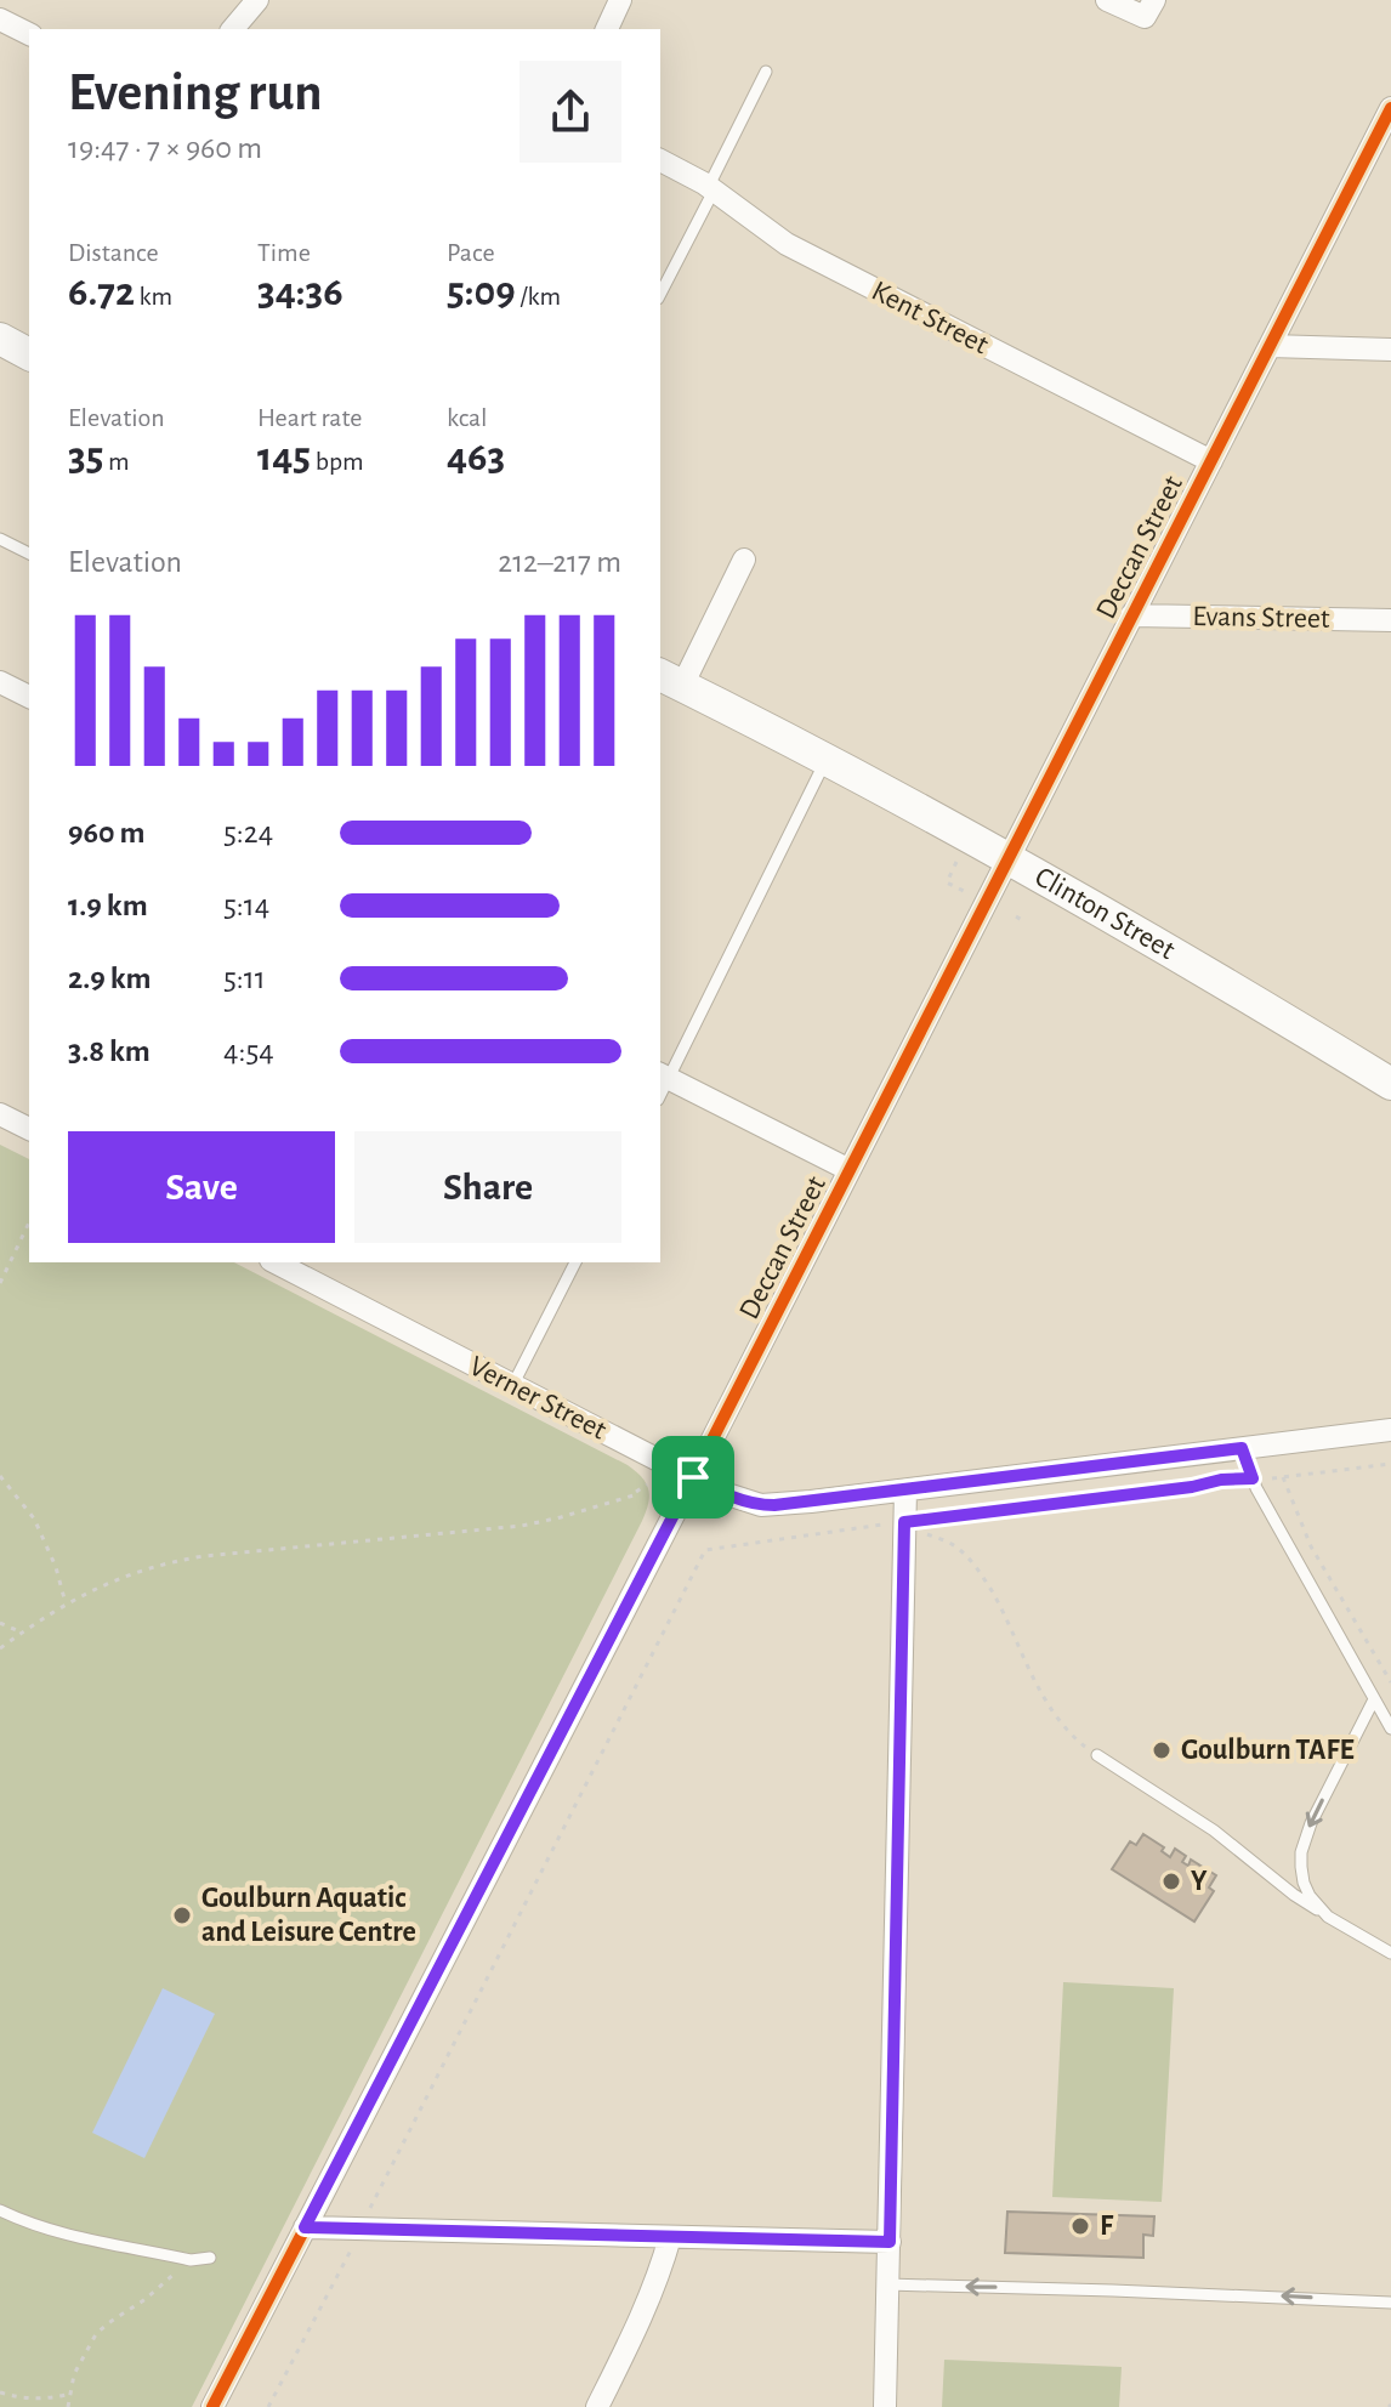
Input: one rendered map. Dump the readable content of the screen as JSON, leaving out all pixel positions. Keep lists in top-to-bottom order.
{
  "streets": {
    "street": [
      "Kent Street",
      "Deccan Street",
      "Evans Street",
      "Clinton Street",
      "Verner Street"
    ]
  },
  "crossings": [
    ["Kent Street", "Deccan Street"],
    ["Deccan Street", "Evans Street"],
    ["Deccan Street", "Clinton Street"],
    ["Deccan Street", "Verner Street"]
  ],
  "places": [
    "Goulburn TAFE",
    "Y",
    "Goulburn Aquatic and Leisure Centre",
    "F"
  ],
  "page": {
    "heading": ["Evening run", "19:47 · 7 × 960 m"],
    "stats": [
      ["Distance", "6.72 km"],
      ["Time", "34:36"],
      ["Pace", "5:09 /km"],
      ["Elevation", "35 m"],
      ["Heart rate", "145 bpm"],
      ["kcal", "463"]
    ],
    "chart": ["Elevation", "212–217 m"],
    "list": [
      {
        "name": "960 m",
        "note": "5:24"
      },
      {
        "name": "1.9 km",
        "note": "5:14"
      },
      {
        "name": "2.9 km",
        "note": "5:11"
      },
      {
        "name": "3.8 km",
        "note": "4:54"
      }
    ],
    "buttons": ["Save", "Share"]
  }
}
